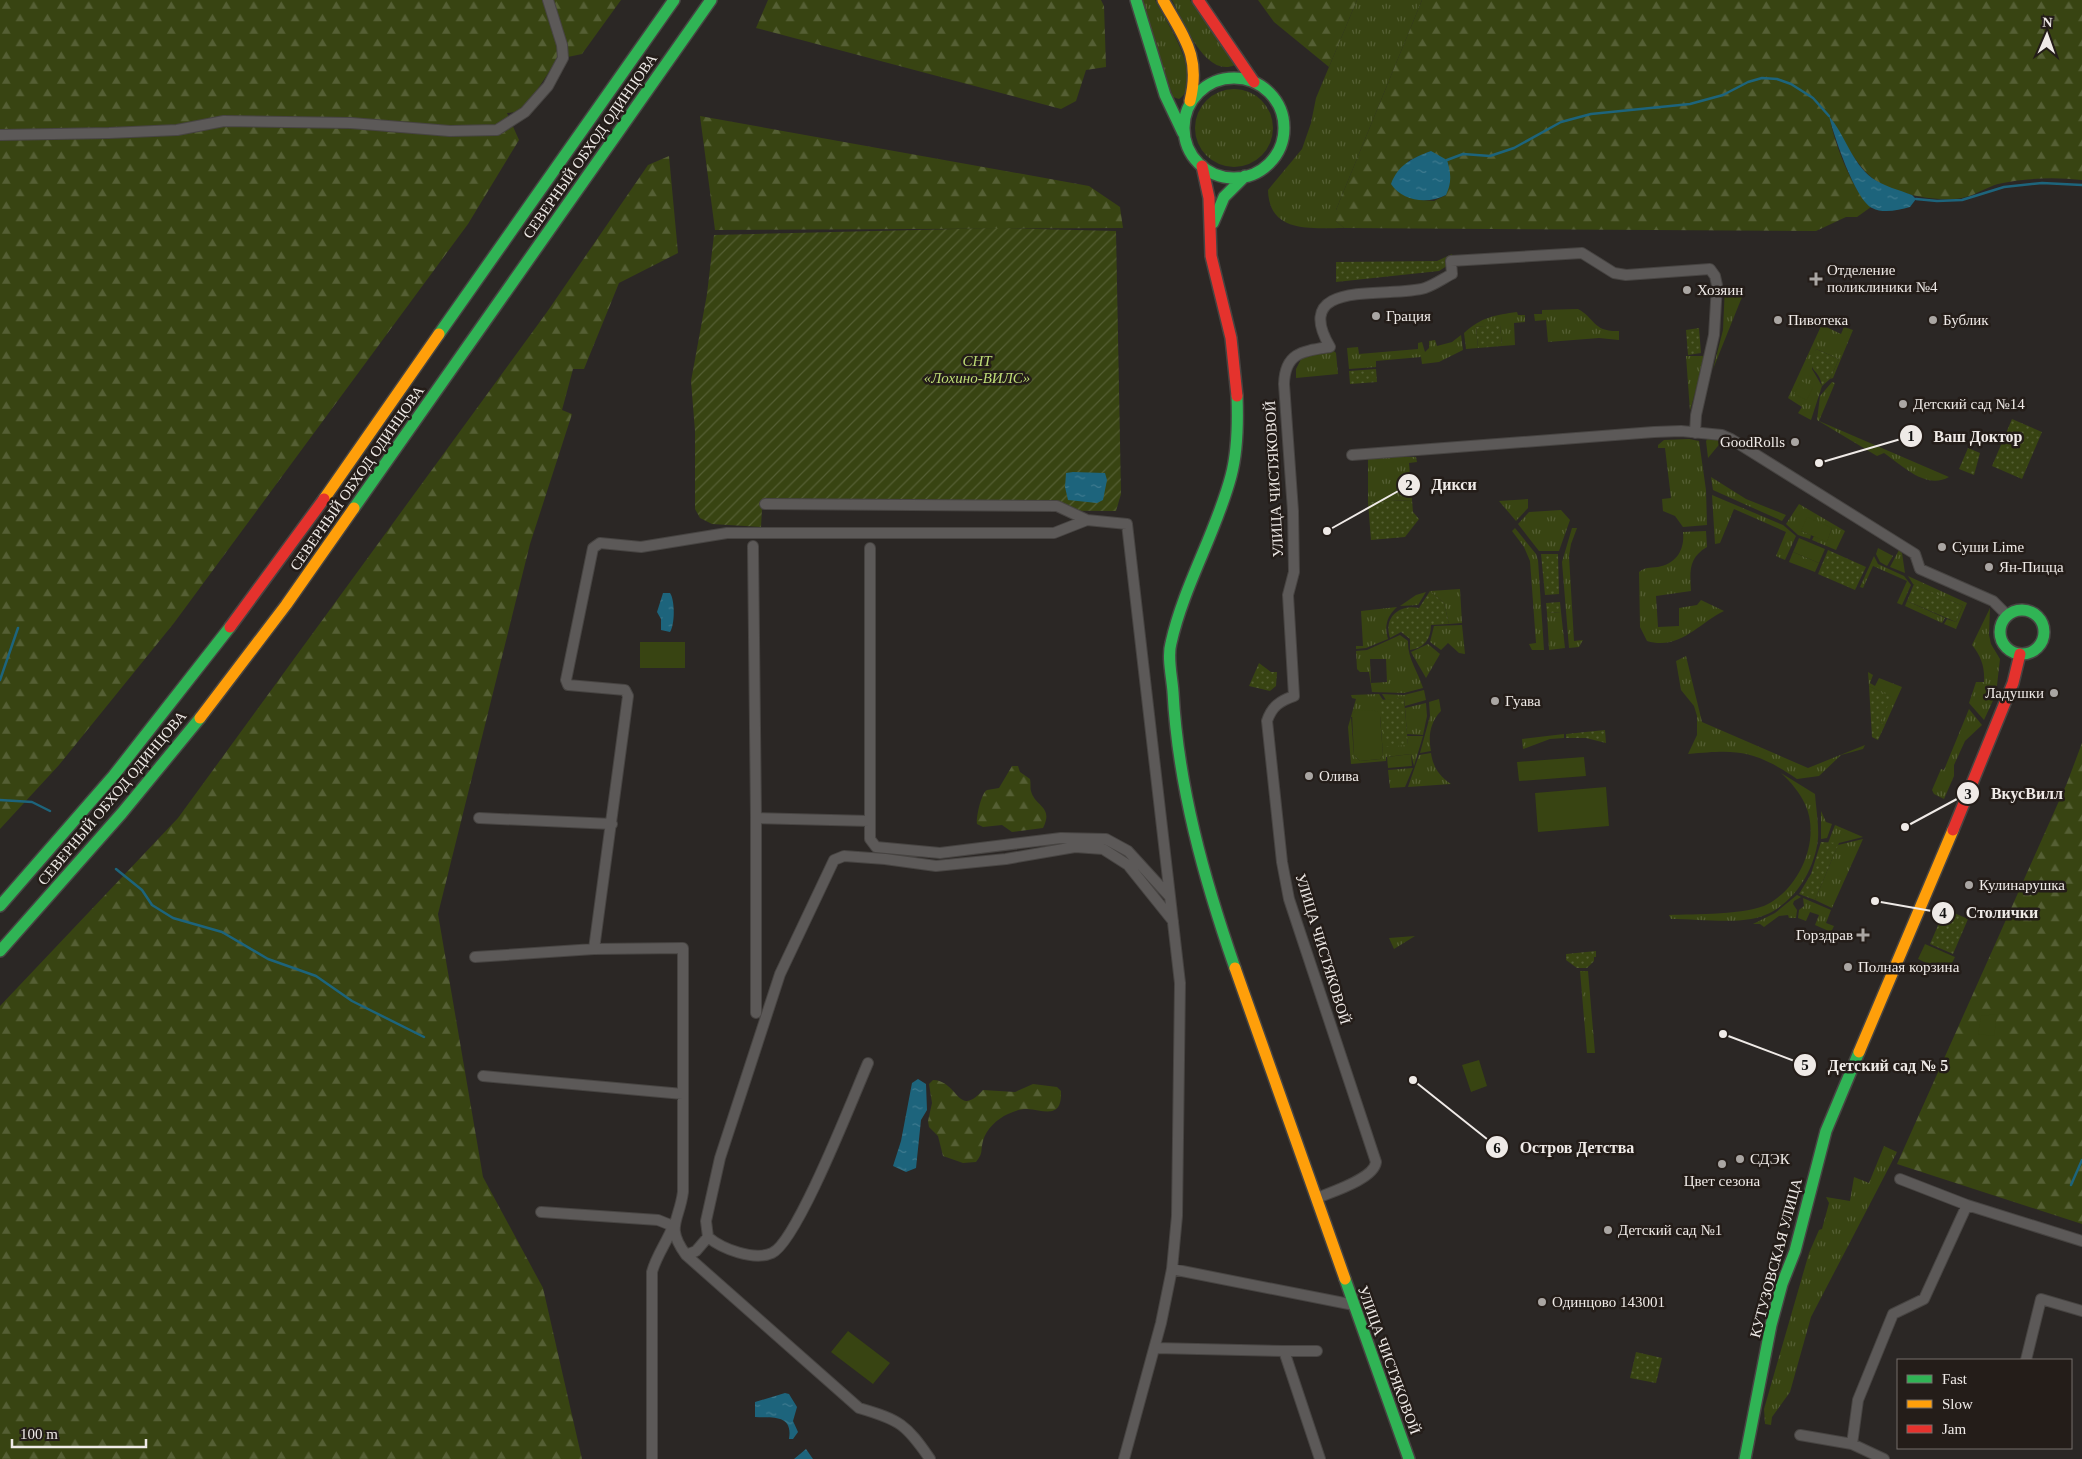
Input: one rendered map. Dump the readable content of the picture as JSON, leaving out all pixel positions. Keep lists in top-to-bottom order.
{
  "streets": {
    "main road": ["СЕВЕРНЫЙ ОБХОД ОДИНЦОВА", "УЛИЦА ЧИСТЯКОВОЙ", "КУТУЗОВСКАЯ УЛИЦА"]
  },
  "parks": ["СНТ «Лохино-ВИЛС»"],
  "places": {
    "health": ["Отделение поликлиники №4", "Горздрав"],
    "other": [
      "Хозяин",
      "Грация",
      "Пивотека",
      "Бублик",
      "Детский сад №14",
      "GoodRolls",
      "Ваш Доктор",
      "Дикси",
      "Суши Lime",
      "Ян-Пицца",
      "Ладушки",
      "Гуава",
      "Олива",
      "ВкусВилл",
      "Кулинарушка",
      "Столички",
      "Полная корзина",
      "Детский сад № 5",
      "Остров Детства",
      "СДЭК",
      "Цвет сезона",
      "Детский сад №1",
      "Одинцово 143001"
    ]
  },
  "legend": ["Fast", "Slow", "Jam"],
  "scale_bar": "100 m",
  "north": "top"
}
